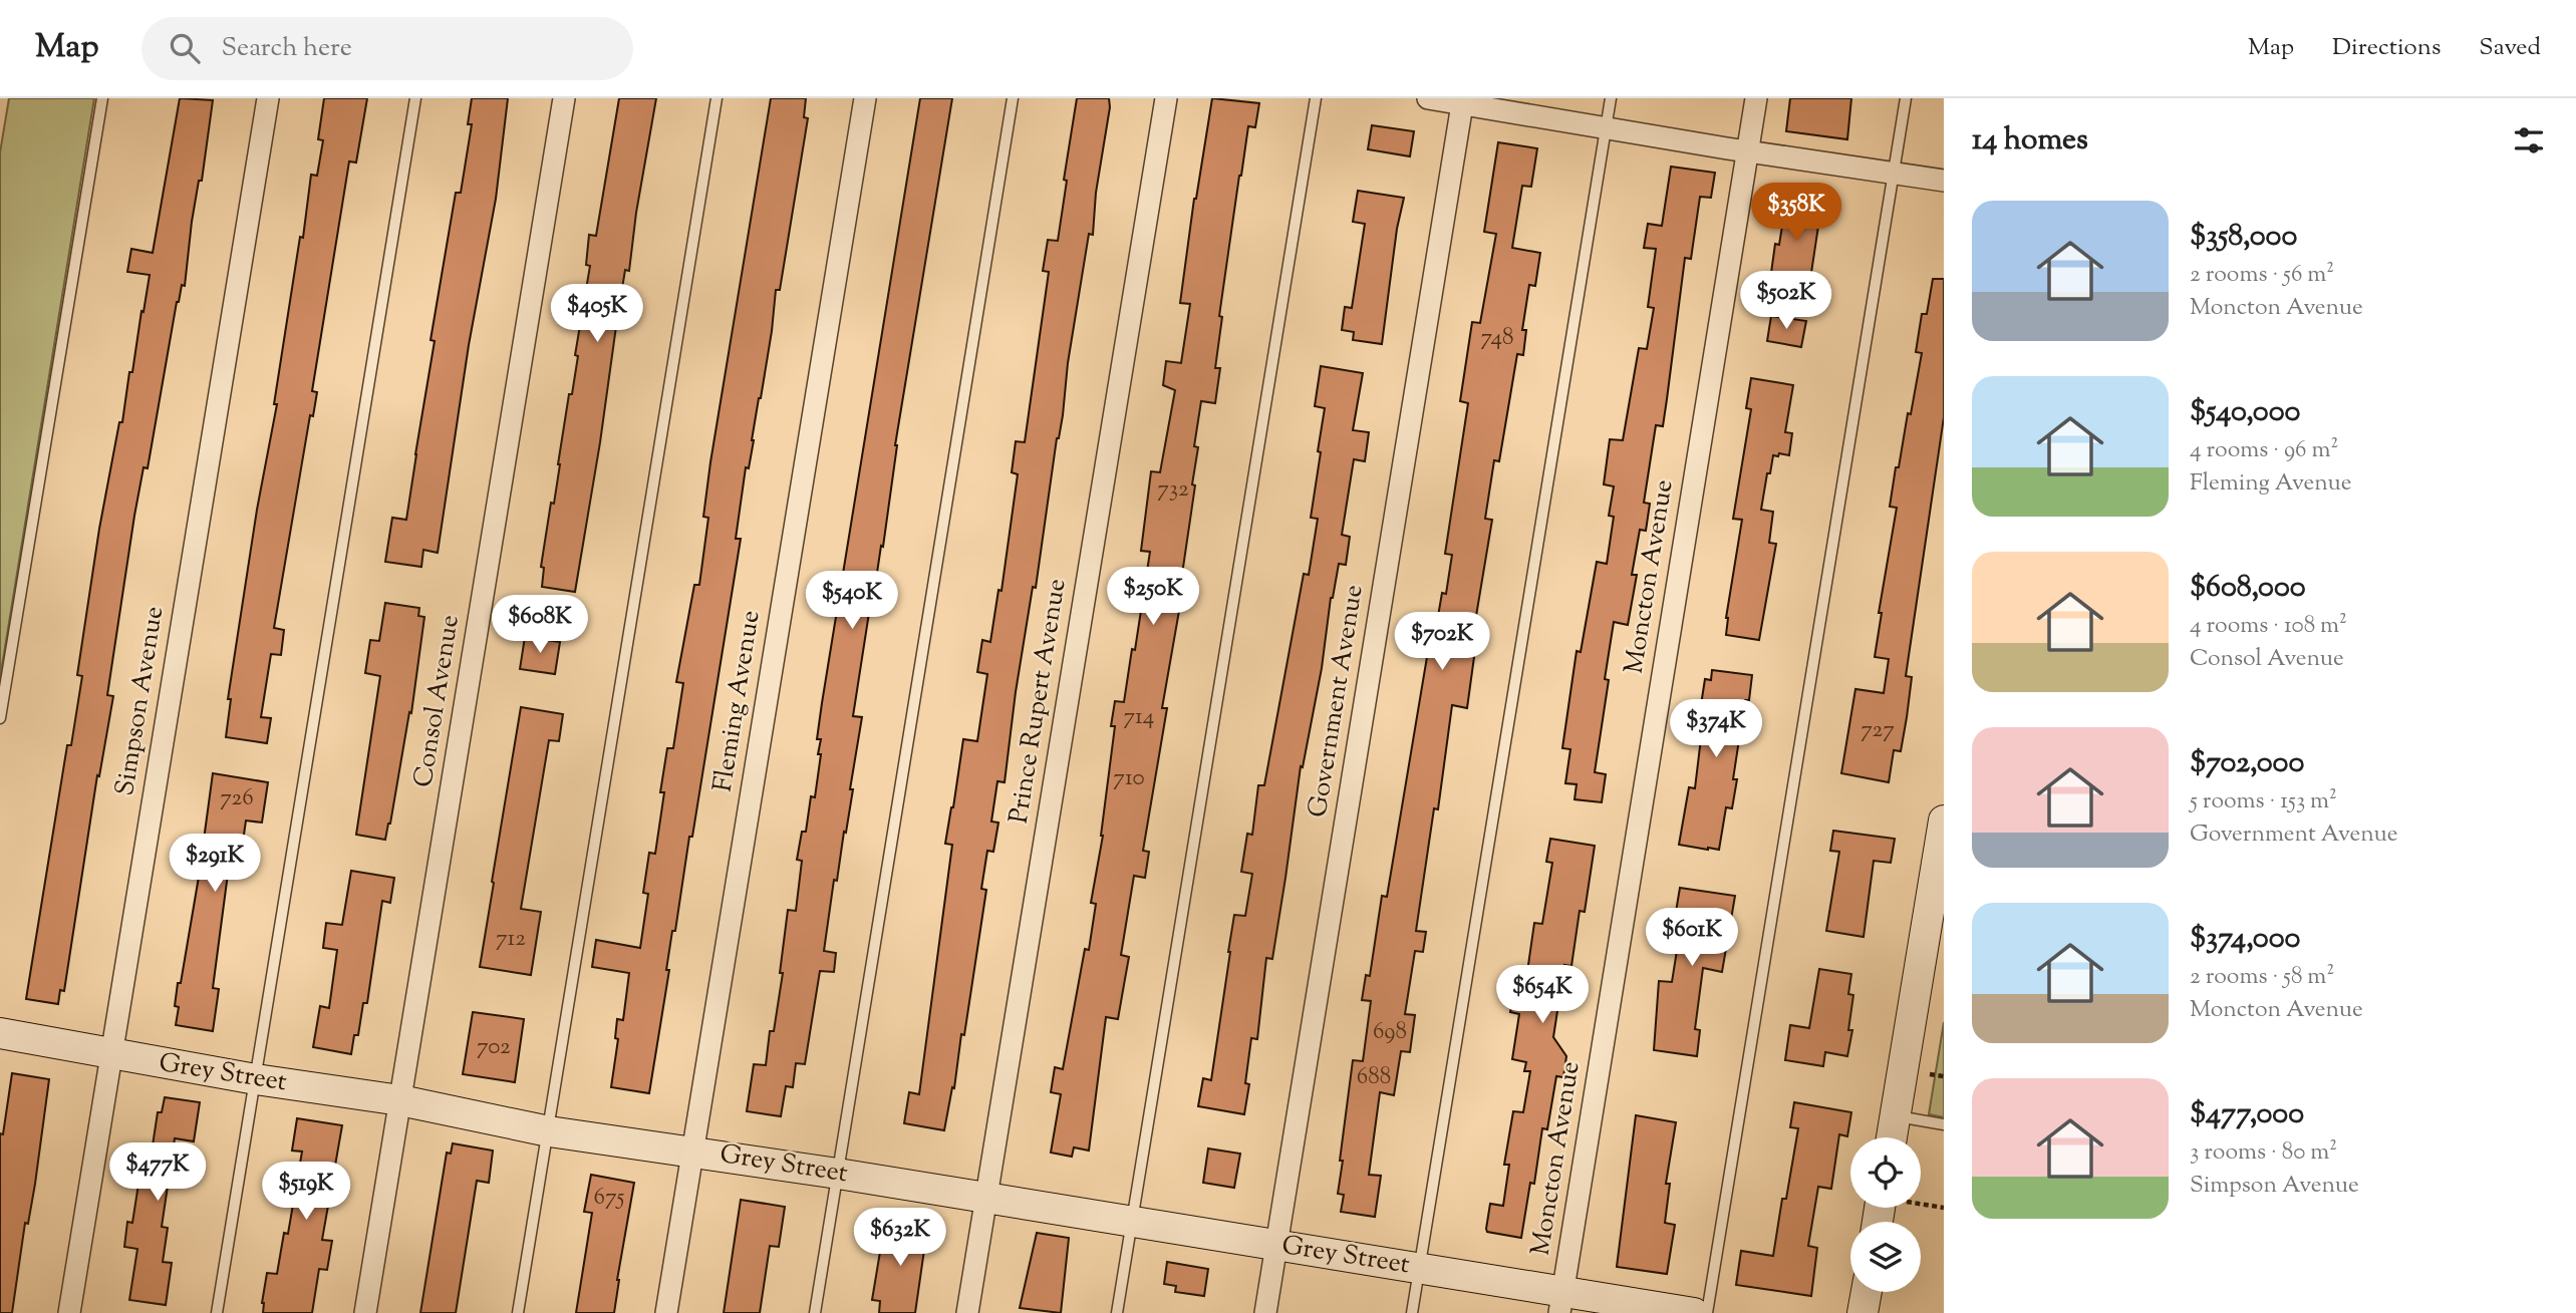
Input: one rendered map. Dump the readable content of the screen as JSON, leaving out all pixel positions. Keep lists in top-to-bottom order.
{
  "streets": {
    "street": [
      "Moncton Avenue",
      "Simpson Avenue",
      "Consol Avenue",
      "Fleming Avenue",
      "Prince Rupert Avenue",
      "Government Avenue",
      "Grey Street"
    ]
  },
  "crossings": [
    ["Moncton Avenue", "Grey Street"],
    ["Simpson Avenue", "Grey Street"],
    ["Consol Avenue", "Grey Street"],
    ["Fleming Avenue", "Grey Street"],
    ["Prince Rupert Avenue", "Grey Street"],
    ["Government Avenue", "Grey Street"]
  ],
  "house_numbers": [
    "748",
    "732",
    "714",
    "727",
    "710",
    "726",
    "712",
    "698",
    "702",
    "688",
    "675"
  ],
  "page": {
    "header": "Map",
    "search": "Search here",
    "nav": ["Map", "Directions", "Saved"],
    "heading": "14 homes",
    "price": [
      "$358K",
      "$502K",
      "$405K",
      "$250K",
      "$540K",
      "$608K",
      "$702K",
      "$374K",
      "$291K",
      "$601K",
      "$654K",
      "$477K",
      "$519K",
      "$632K"
    ],
    "list": [
      {
        "name": "$358,000",
        "note": "2 rooms · 56 m² · Moncton Avenue"
      },
      {
        "name": "$540,000",
        "note": "4 rooms · 96 m² · Fleming Avenue"
      },
      {
        "name": "$608,000",
        "note": "4 rooms · 108 m² · Consol Avenue"
      },
      {
        "name": "$702,000",
        "note": "5 rooms · 153 m² · Government Avenue"
      },
      {
        "name": "$374,000",
        "note": "2 rooms · 58 m² · Moncton Avenue"
      },
      {
        "name": "$477,000",
        "note": "3 rooms · 80 m² · Simpson Avenue"
      }
    ]
  }
}
